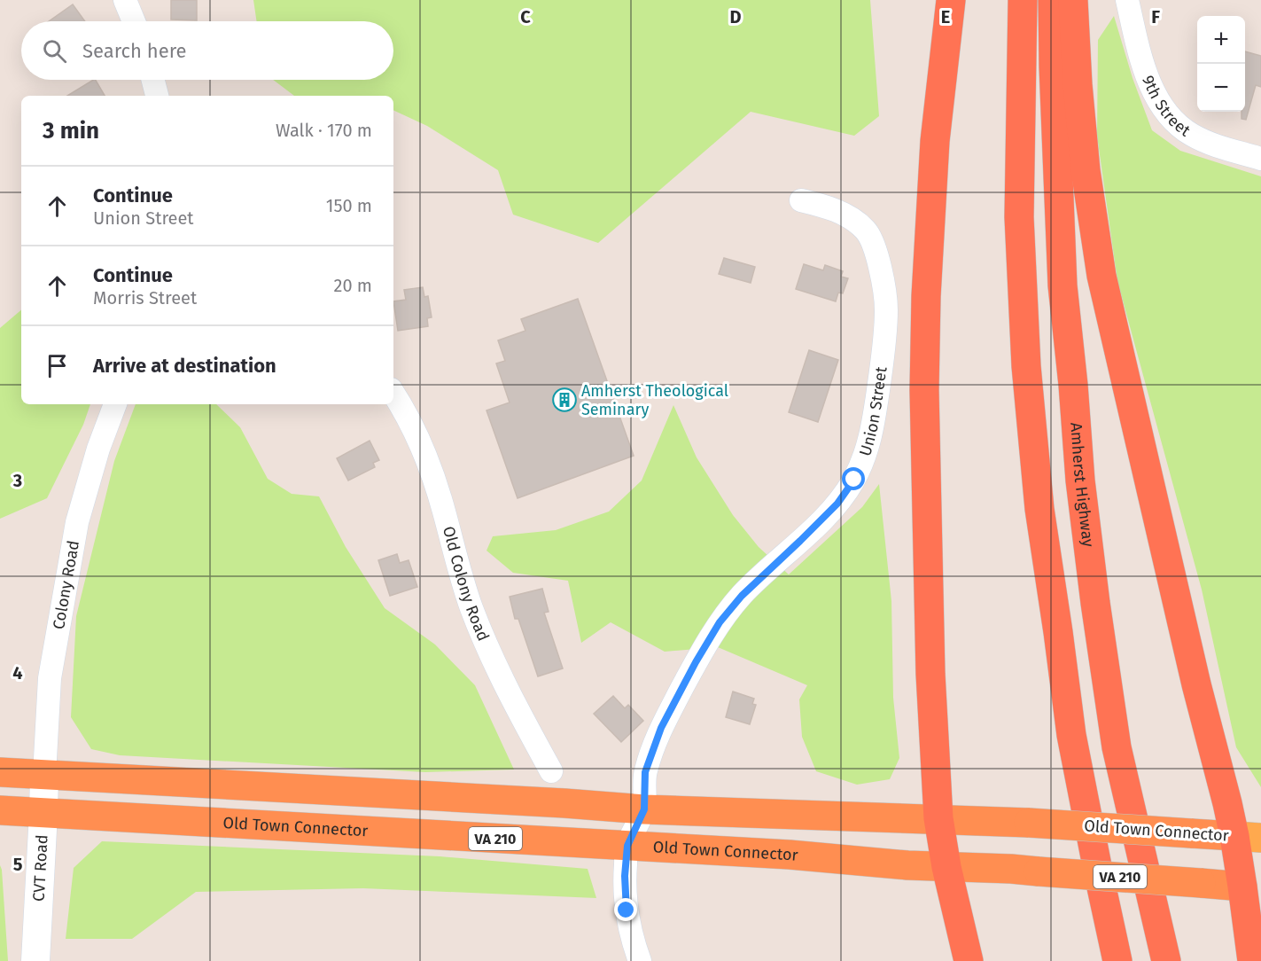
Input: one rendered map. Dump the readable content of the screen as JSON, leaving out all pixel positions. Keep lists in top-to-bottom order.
{
  "streets": {
    "highway": ["Amherst Highway", "Old Town Connector", "VA 210"],
    "street": [
      "9th Street",
      "Union Street",
      "Old Colony Road",
      "Colony Road",
      "CVT Road"
    ]
  },
  "crossings": [
    ["Union Street", "Old Town Connector"],
    ["Colony Road", "Old Town Connector"],
    ["Colony Road", "CVT Road"],
    ["Old Town Connector", "CVT Road"]
  ],
  "places": {
    "building": ["Amherst Theological Seminary"]
  },
  "page": {
    "map_buttons": ["+", "−"],
    "search": "Search here",
    "heading": ["3 min", "Walk · 170 m"],
    "list": [
      ["Continue", "Union Street", "150 m"],
      ["Continue", "Morris Street", "20 m"],
      "Arrive at destination"
    ]
  },
  "grid": {
    "columns": [
      "C",
      "D",
      "E",
      "F"
    ],
    "rows": ["3", "4", "5"]
  }
}
